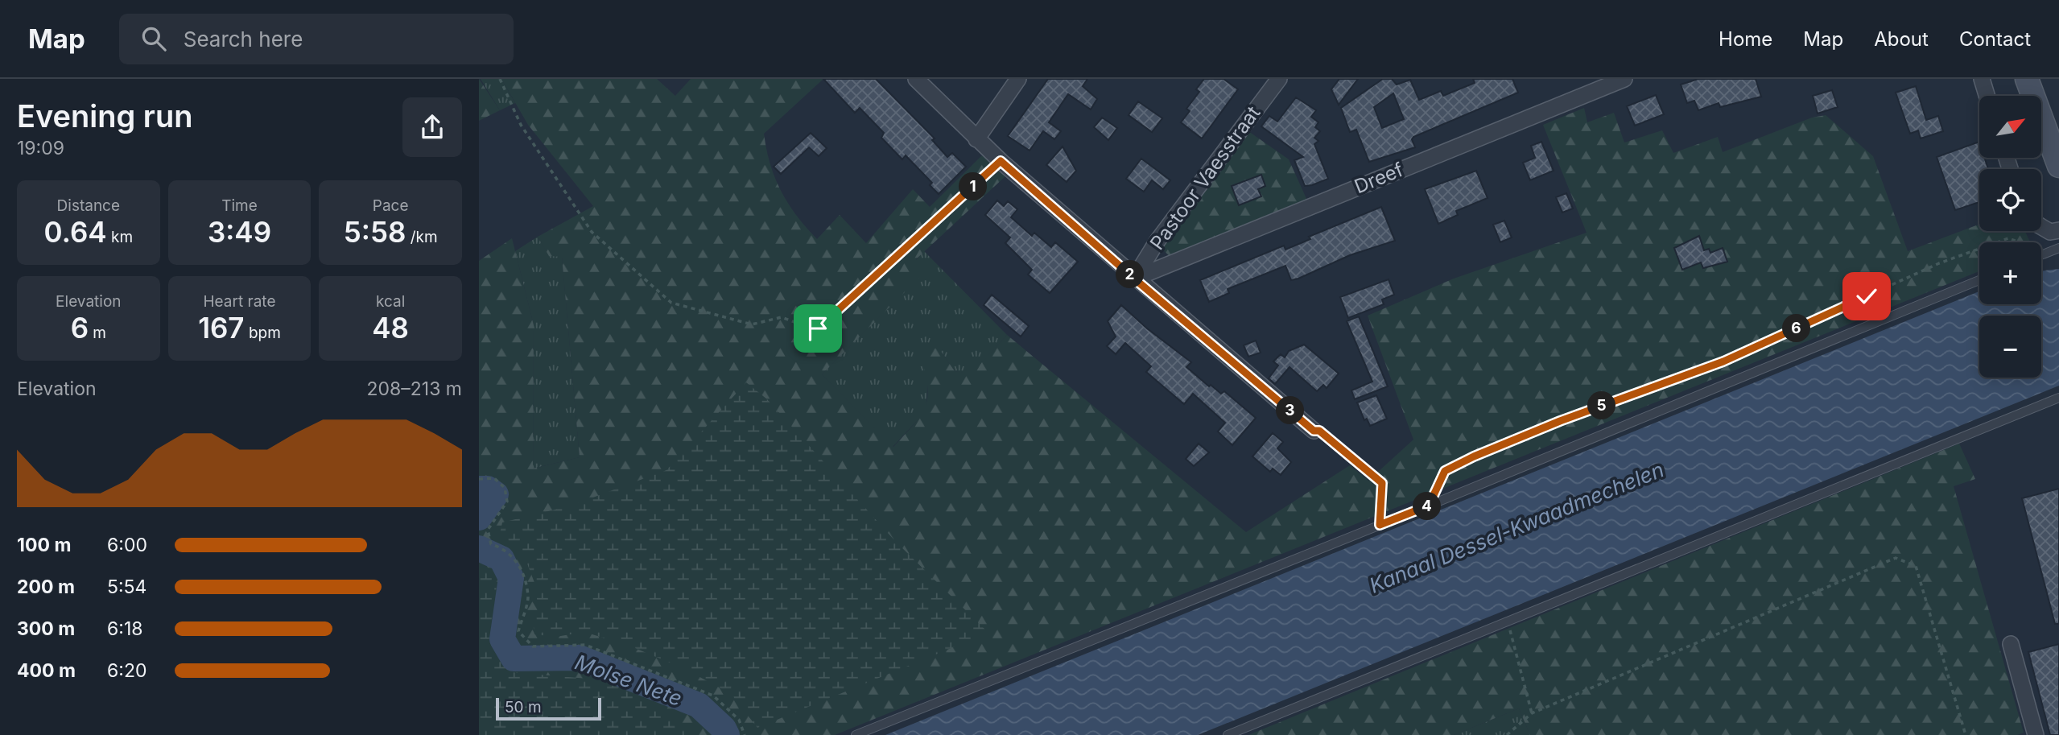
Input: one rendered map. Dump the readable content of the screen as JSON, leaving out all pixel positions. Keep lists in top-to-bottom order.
{
  "streets": {
    "street": ["Pastoor Vaesstraat", "Dreef"]
  },
  "crossings": [
    ["Pastoor Vaesstraat", "Dreef"]
  ],
  "water": ["Kanaal Dessel-Kwaadmechelen", "Molse Nete"],
  "scale_bar": "50 m",
  "north": "top right",
  "page": {
    "header": "Map",
    "search": "Search here",
    "nav": [
      "Home",
      "Map",
      "About",
      "Contact"
    ],
    "heading": ["Evening run", "19:09"],
    "map_buttons": ["+", "−"],
    "pins": [
      "1",
      "2",
      "6",
      "5",
      "3",
      "4"
    ],
    "stats": [
      ["Distance", "0.64 km"],
      ["Time", "3:49"],
      ["Pace", "5:58 /km"],
      ["Elevation", "6 m"],
      ["Heart rate", "167 bpm"],
      ["kcal", "48"]
    ],
    "chart": ["Elevation", "208–213 m"],
    "list": [
      {
        "name": "100 m",
        "note": "6:00"
      },
      {
        "name": "200 m",
        "note": "5:54"
      },
      {
        "name": "300 m",
        "note": "6:18"
      },
      {
        "name": "400 m",
        "note": "6:20"
      }
    ],
    "scale": "50 m"
  }
}
